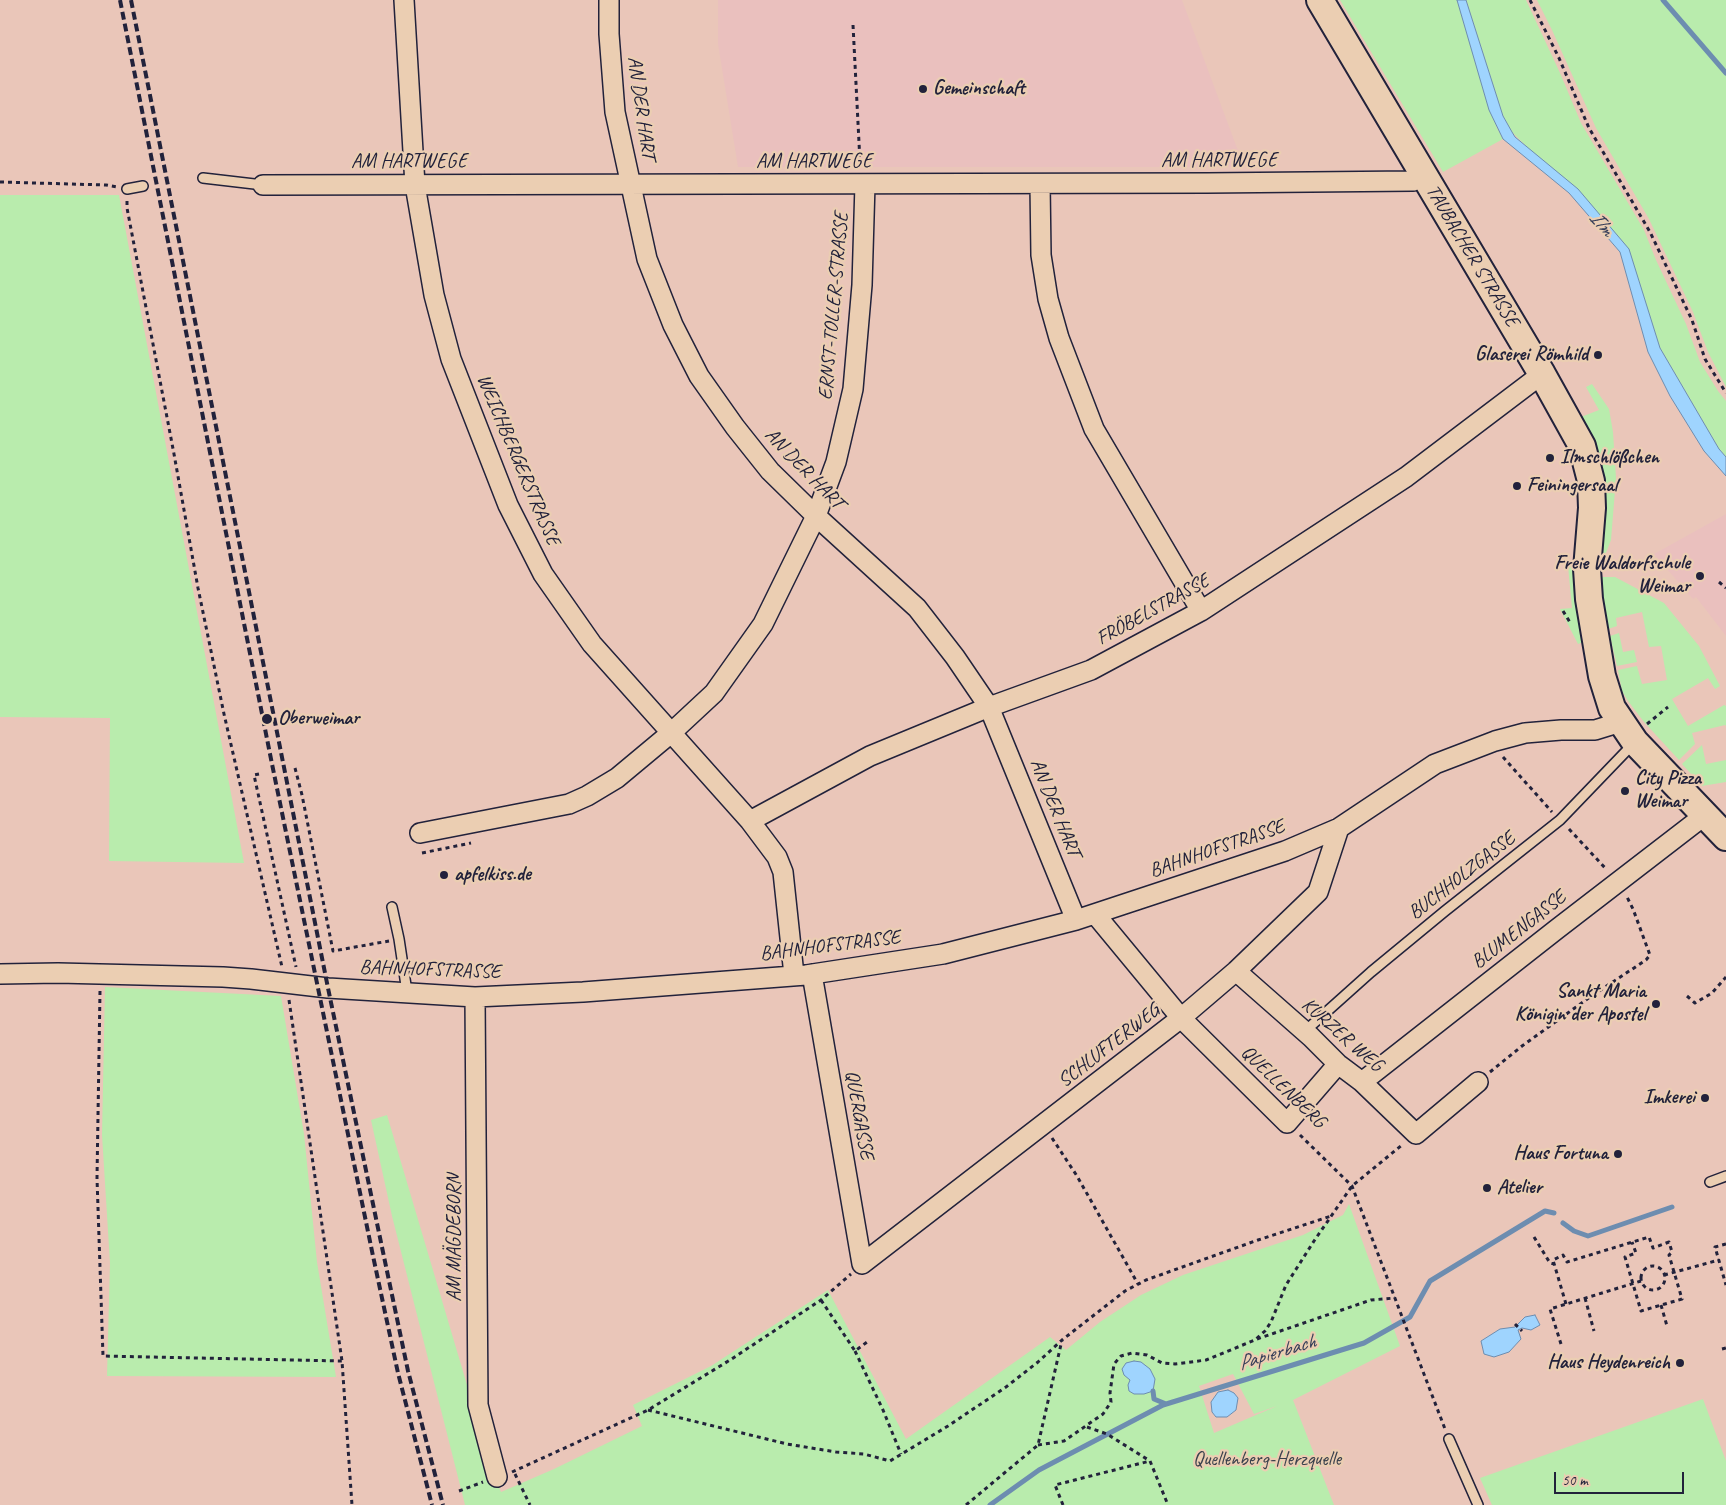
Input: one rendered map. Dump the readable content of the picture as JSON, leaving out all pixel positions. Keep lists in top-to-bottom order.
{
  "streets": {
    "street": [
      "AN DER HART",
      "AM HARTWEGE",
      "TAUBACHER STRASSE",
      "ERNST-TOLLER-STRASSE",
      "WEICHBERGERSTRASSE",
      "FRÖBELSTRASSE",
      "BAHNHOFSTRASSE",
      "BLUMENGASSE",
      "KURZER WEG",
      "SCHLUFTERWEG",
      "QUELLENBERG",
      "QUERGASSE",
      "AM MÄGDEBORN"
    ],
    "lane": ["BUCHHOLZGASSE"]
  },
  "crossings": [
    ["AN DER HART", "AM HARTWEGE"],
    ["AN DER HART", "ERNST-TOLLER-STRASSE"],
    ["AN DER HART", "FRÖBELSTRASSE"],
    ["AN DER HART", "BAHNHOFSTRASSE"],
    ["AM HARTWEGE", "TAUBACHER STRASSE"],
    ["AM HARTWEGE", "ERNST-TOLLER-STRASSE"],
    ["AM HARTWEGE", "WEICHBERGERSTRASSE"],
    ["TAUBACHER STRASSE", "FRÖBELSTRASSE"],
    ["TAUBACHER STRASSE", "BAHNHOFSTRASSE"],
    ["TAUBACHER STRASSE", "BUCHHOLZGASSE"],
    ["TAUBACHER STRASSE", "BLUMENGASSE"],
    ["ERNST-TOLLER-STRASSE", "WEICHBERGERSTRASSE"],
    ["WEICHBERGERSTRASSE", "FRÖBELSTRASSE"],
    ["WEICHBERGERSTRASSE", "BAHNHOFSTRASSE"],
    ["WEICHBERGERSTRASSE", "QUERGASSE"],
    ["BAHNHOFSTRASSE", "BUCHHOLZGASSE"],
    ["BAHNHOFSTRASSE", "SCHLUFTERWEG"],
    ["BAHNHOFSTRASSE", "QUELLENBERG"],
    ["BAHNHOFSTRASSE", "QUERGASSE"],
    ["BAHNHOFSTRASSE", "AM MÄGDEBORN"],
    ["BUCHHOLZGASSE", "KURZER WEG"],
    ["BLUMENGASSE", "KURZER WEG"],
    ["KURZER WEG", "SCHLUFTERWEG"],
    ["SCHLUFTERWEG", "QUELLENBERG"],
    ["SCHLUFTERWEG", "QUERGASSE"]
  ],
  "water": ["Ilm", "Papierbach"],
  "parks": ["Quellenberg-Herzquelle"],
  "places": [
    "Gemeinschaft",
    "Glaserei Römhild",
    "Ilmschlößchen",
    "Feiningersaal",
    "Freie Waldorfschule Weimar",
    "Oberweimar",
    "City Pizza Weimar",
    "apfelkiss.de",
    "Sankt Maria Königin der Apostel",
    "Imkerei",
    "Haus Fortuna",
    "Atelier",
    "Haus Heydenreich"
  ],
  "scale_bar": "50 m"
}
